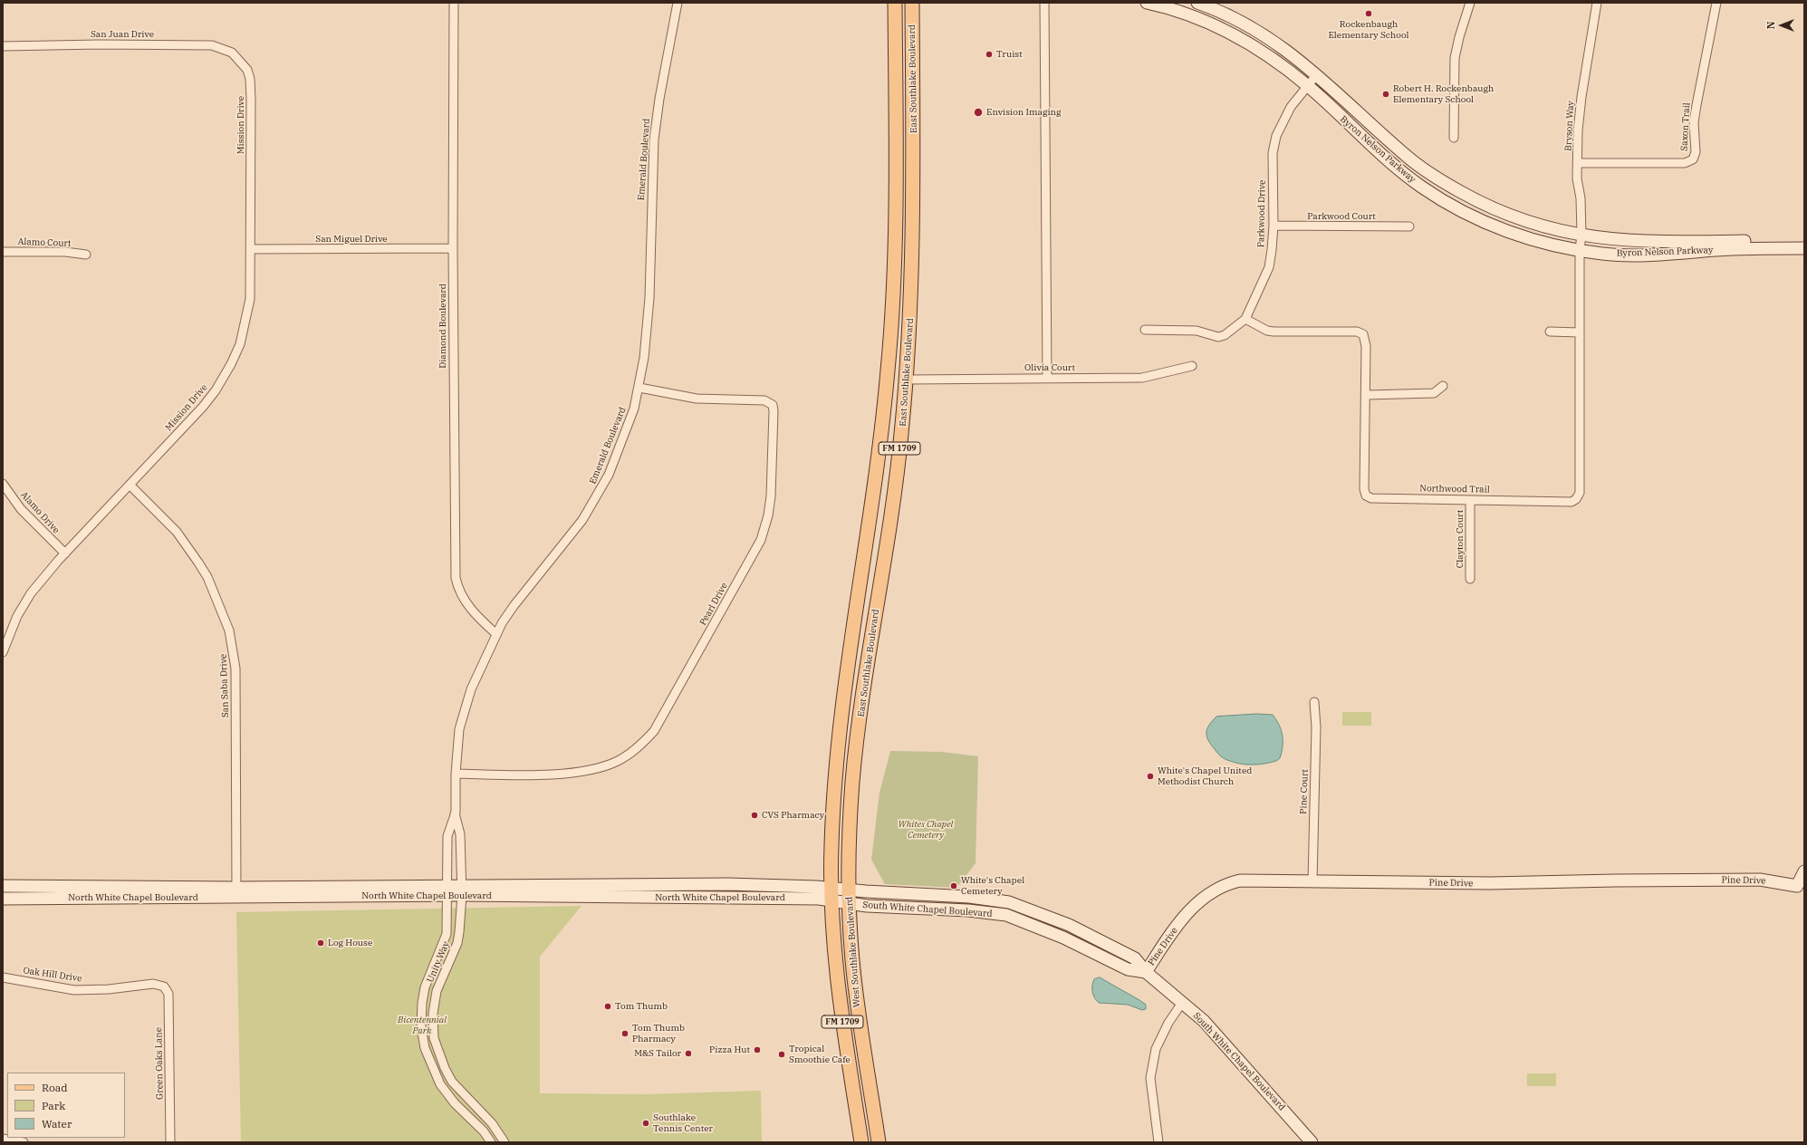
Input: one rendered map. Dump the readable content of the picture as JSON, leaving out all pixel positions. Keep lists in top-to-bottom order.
{
  "streets": {
    "main road": ["East Southlake Boulevard", "FM 1709", "West Southlake Boulevard"],
    "street": [
      "San Juan Drive",
      "Mission Drive",
      "Bryson Way",
      "Saxon Trail",
      "Byron Nelson Parkway",
      "Emerald Boulevard",
      "Parkwood Drive",
      "Parkwood Court",
      "San Miguel Drive",
      "Alamo Court",
      "Diamond Boulevard",
      "Olivia Court",
      "Northwood Trail",
      "Alamo Drive",
      "Clayton Court",
      "Pearl Drive",
      "San Saba Drive",
      "Pine Court",
      "Pine Drive",
      "North White Chapel Boulevard",
      "South White Chapel Boulevard",
      "Unity Way",
      "Oak Hill Drive",
      "Green Oaks Lane"
    ]
  },
  "crossings": [
    ["San Juan Drive", "Mission Drive"],
    ["East Southlake Boulevard", "Olivia Court"],
    ["East Southlake Boulevard", "North White Chapel Boulevard"],
    ["East Southlake Boulevard", "South White Chapel Boulevard"],
    ["East Southlake Boulevard", "West Southlake Boulevard"],
    ["Mission Drive", "San Miguel Drive"],
    ["Mission Drive", "Alamo Drive"],
    ["Mission Drive", "San Saba Drive"],
    ["Bryson Way", "Saxon Trail"],
    ["Bryson Way", "Byron Nelson Parkway"],
    ["Bryson Way", "Northwood Trail"],
    ["Byron Nelson Parkway", "Parkwood Drive"],
    ["Byron Nelson Parkway", "Northwood Trail"],
    ["Emerald Boulevard", "Diamond Boulevard"],
    ["Emerald Boulevard", "Pearl Drive"],
    ["Emerald Boulevard", "North White Chapel Boulevard"],
    ["Emerald Boulevard", "Unity Way"],
    ["Parkwood Drive", "Parkwood Court"],
    ["Parkwood Drive", "Northwood Trail"],
    ["San Miguel Drive", "Diamond Boulevard"],
    ["Northwood Trail", "Clayton Court"],
    ["San Saba Drive", "North White Chapel Boulevard"],
    ["Pine Court", "Pine Drive"],
    ["Pine Drive", "South White Chapel Boulevard"],
    ["North White Chapel Boulevard", "South White Chapel Boulevard"],
    ["North White Chapel Boulevard", "West Southlake Boulevard"],
    ["North White Chapel Boulevard", "Unity Way"],
    ["South White Chapel Boulevard", "West Southlake Boulevard"],
    ["Oak Hill Drive", "Green Oaks Lane"]
  ],
  "parks": ["Whites Chapel Cemetery", "Bicentennial Park"],
  "places": [
    "Rockenbaugh Elementary School",
    "Truist",
    "Robert H. Rockenbaugh Elementary School",
    "Envision Imaging",
    "White's Chapel United Methodist Church",
    "CVS Pharmacy",
    "White's Chapel Cemetery",
    "Log House",
    "Tom Thumb",
    "Tom Thumb Pharmacy",
    "Pizza Hut",
    "M&S Tailor",
    "Tropical Smoothie Cafe",
    "Southlake Tennis Center"
  ],
  "legend": ["Road", "Park", "Water"],
  "north": "left"
}
